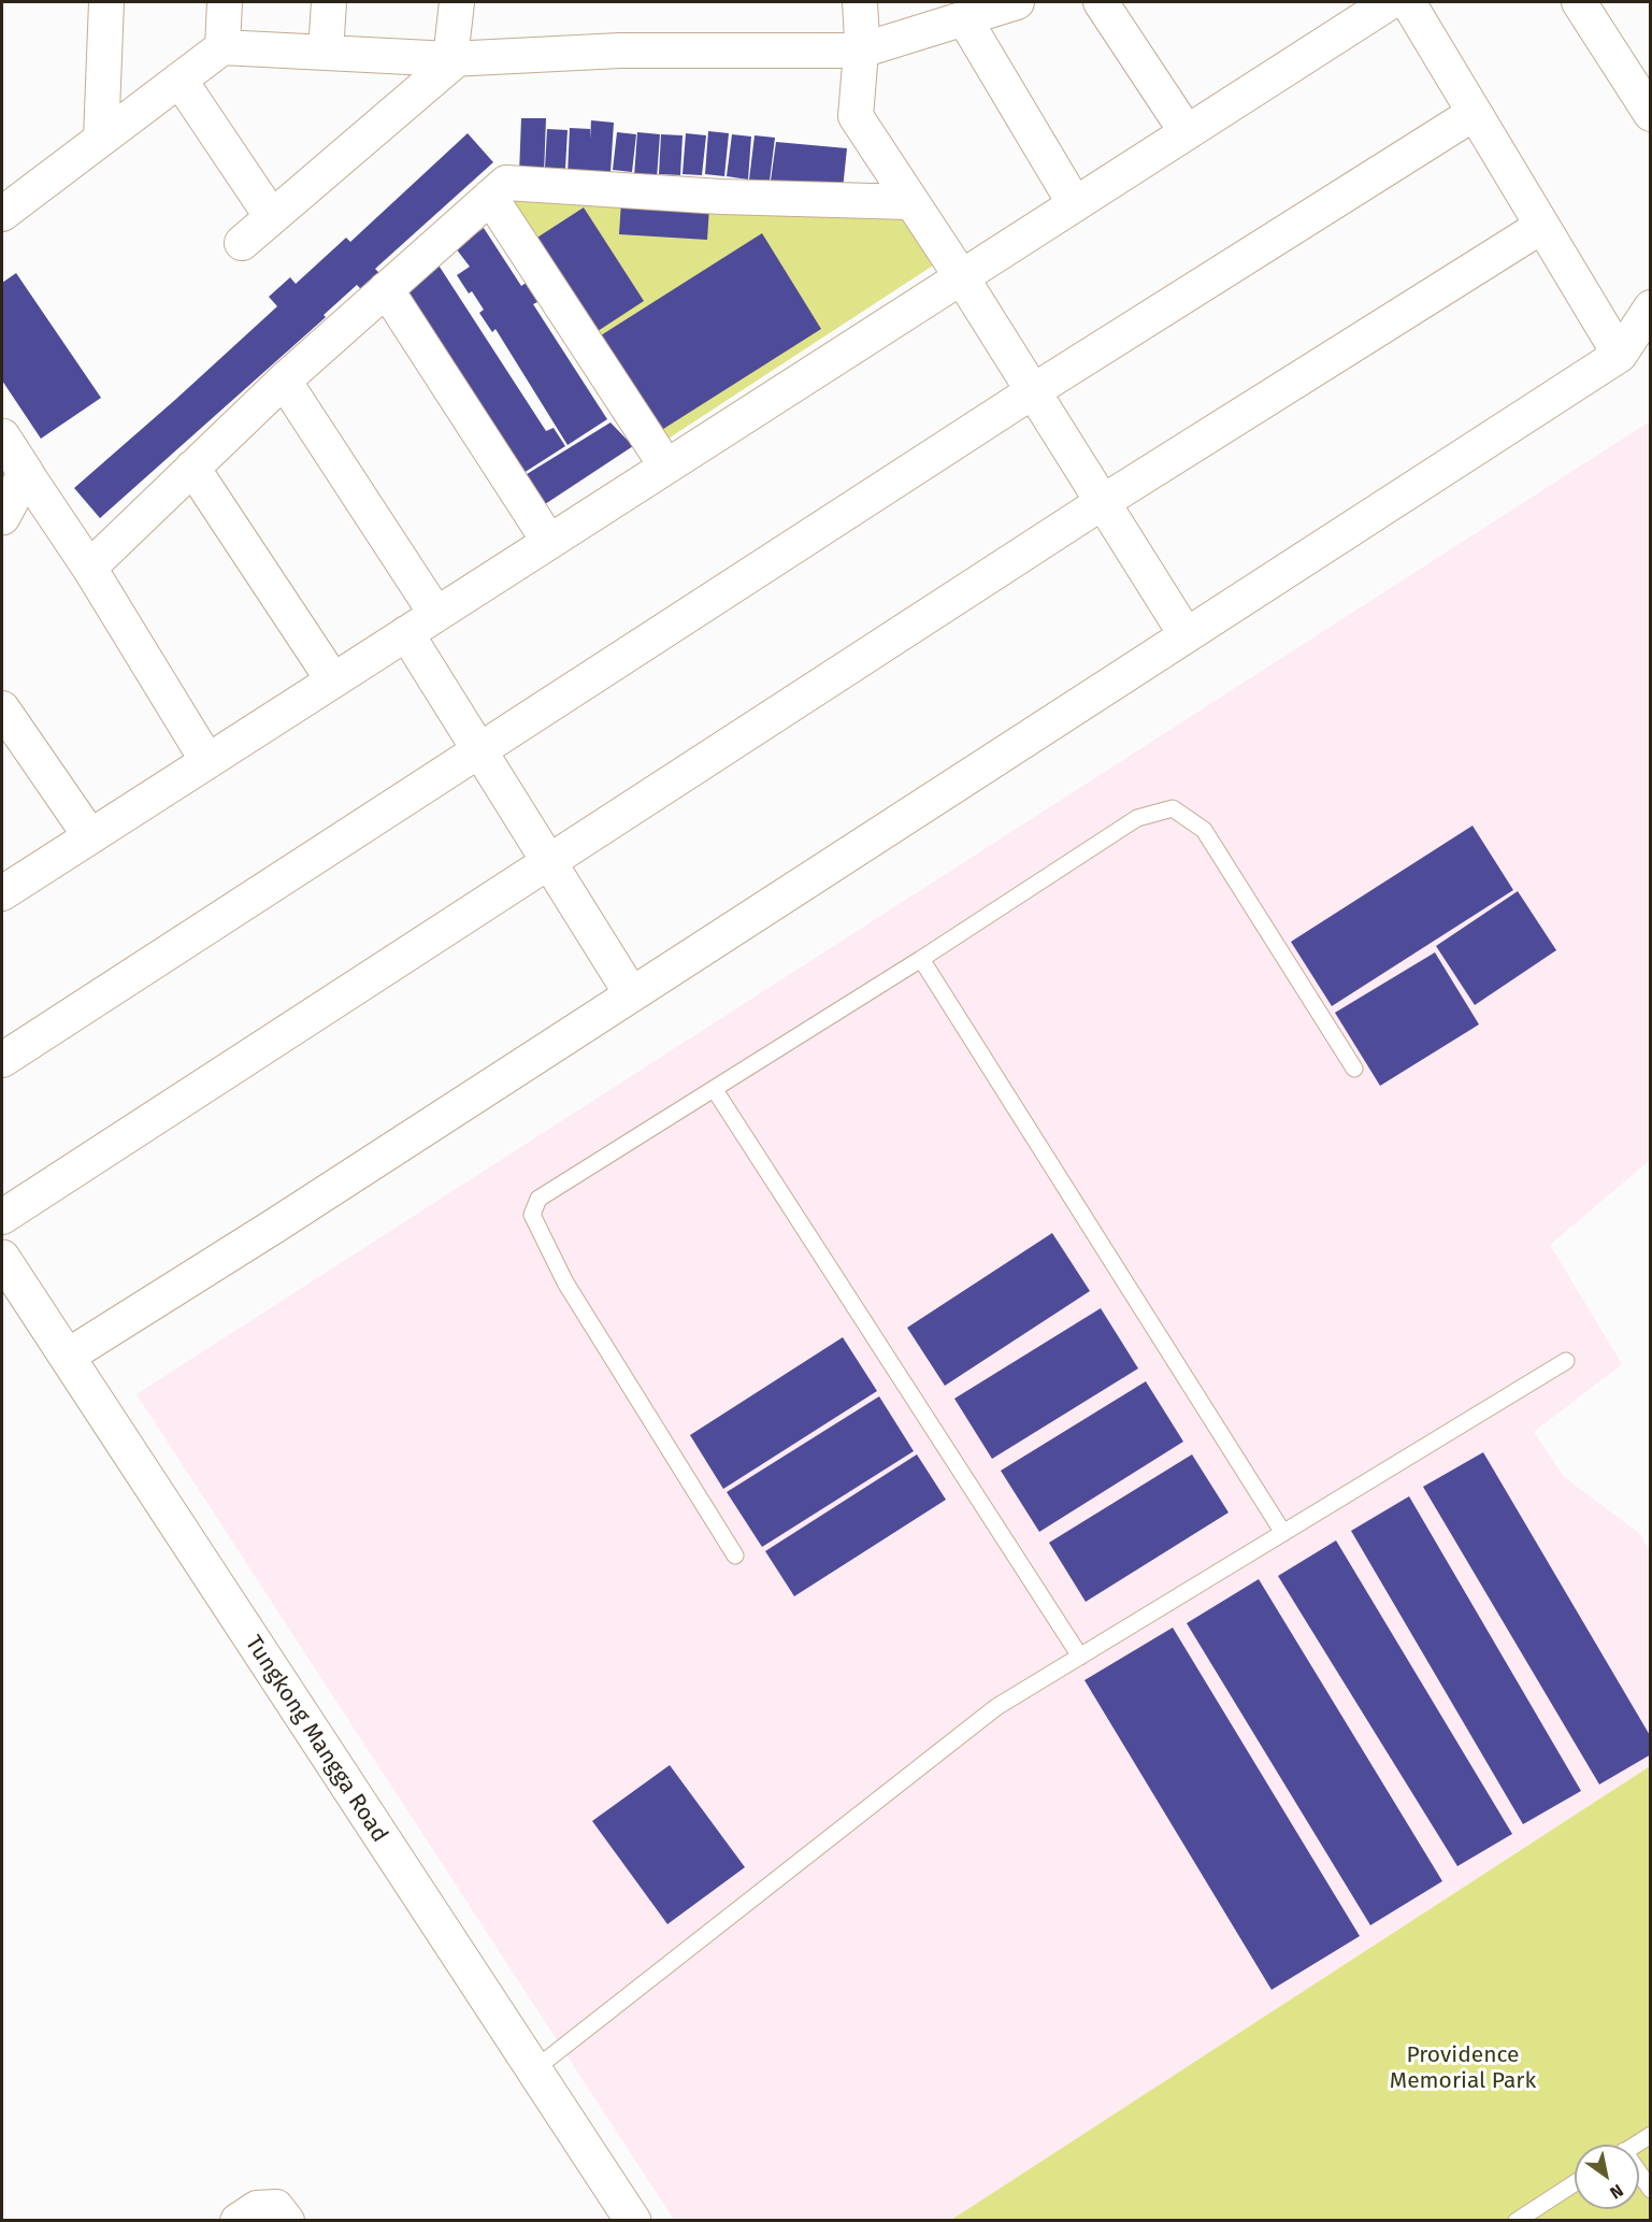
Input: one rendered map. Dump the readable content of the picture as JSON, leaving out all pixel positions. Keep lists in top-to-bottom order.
{
  "streets": {
    "street": ["Tungkong Mangga Road"]
  },
  "parks": ["Providence Memorial Park"],
  "north": "bottom right"
}
